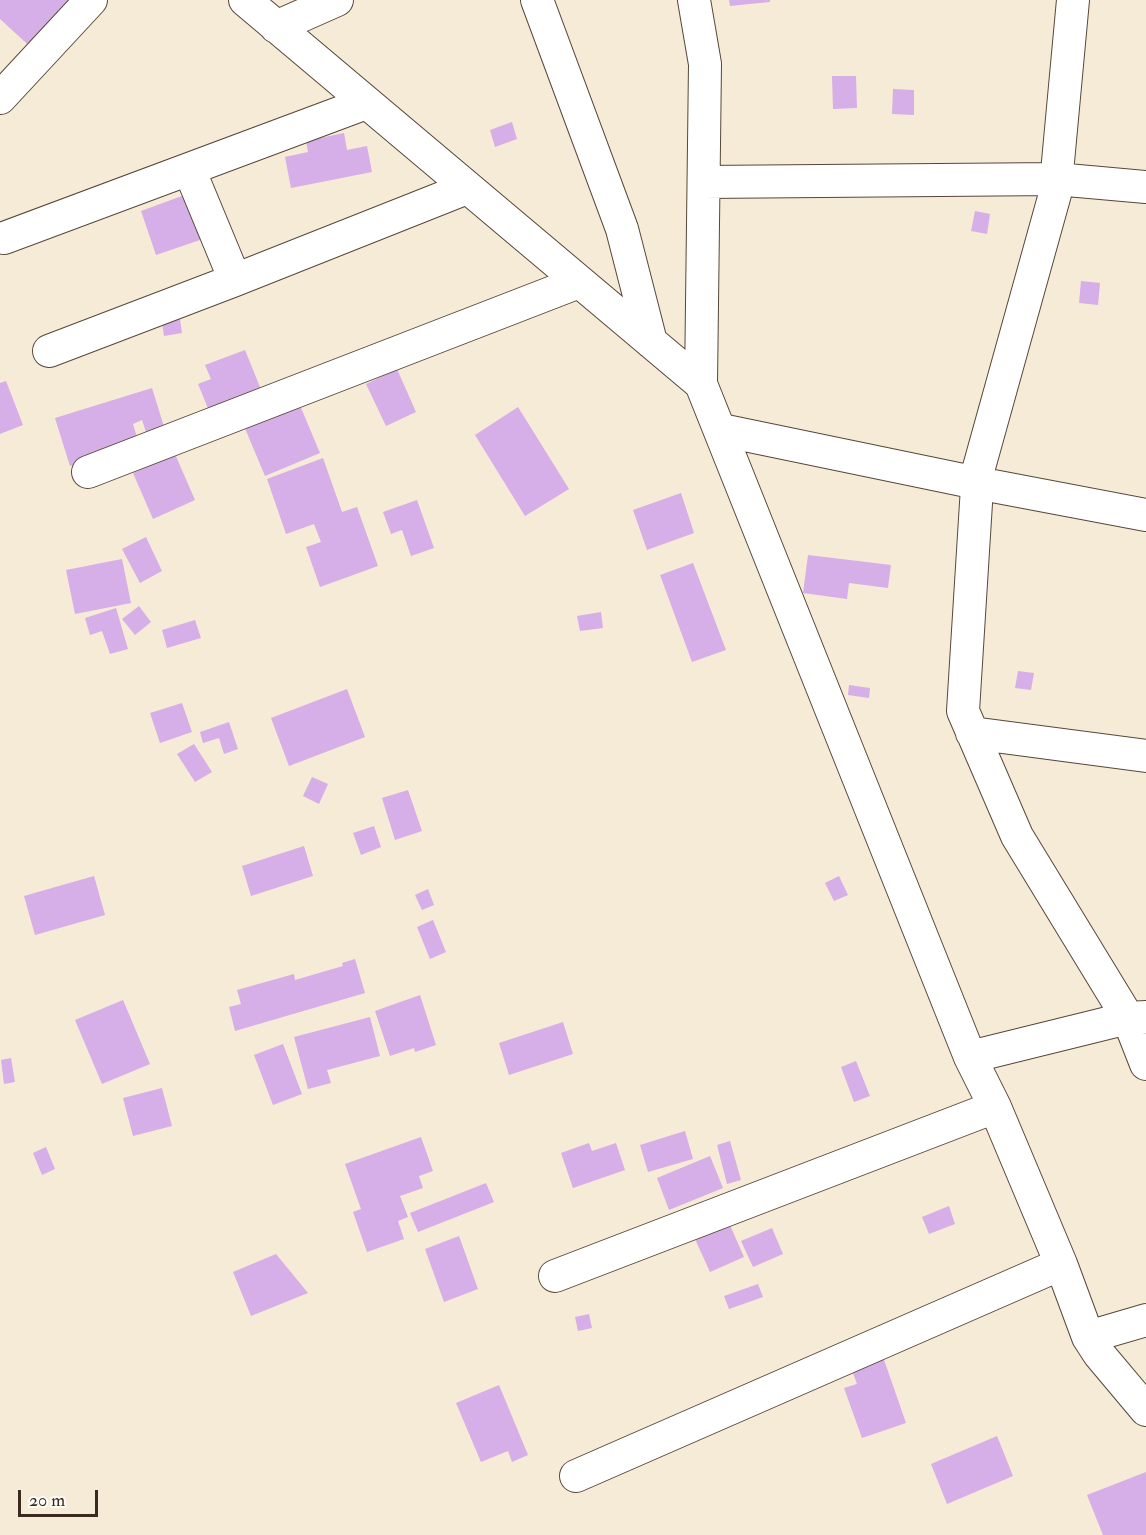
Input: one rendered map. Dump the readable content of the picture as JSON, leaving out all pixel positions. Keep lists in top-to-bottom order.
{
  "scale_bar": "20 m"
}
